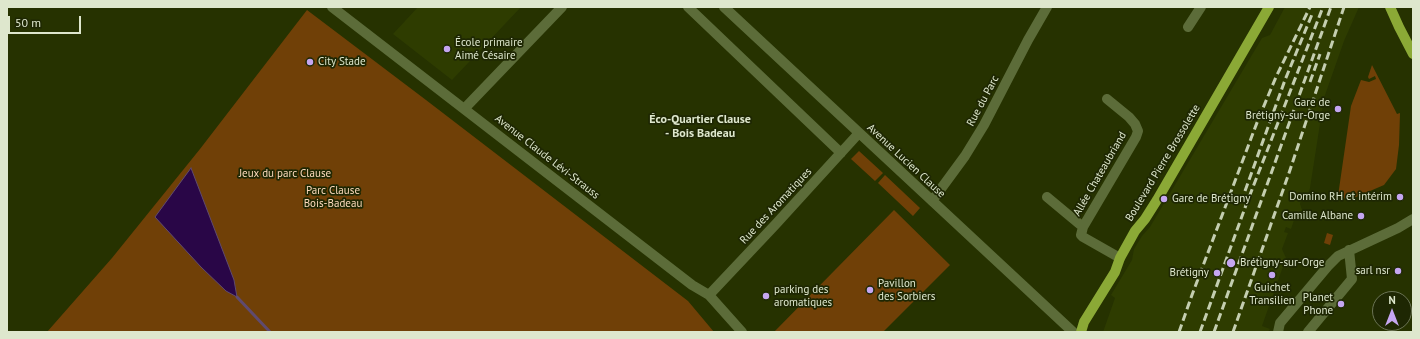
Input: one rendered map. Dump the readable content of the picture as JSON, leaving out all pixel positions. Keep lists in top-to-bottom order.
{
  "streets": {
    "main road": ["Boulevard Pierre Brossolette"],
    "street": [
      "Rue du Parc",
      "Avenue Claude Lévi-Strauss",
      "Avenue Lucien Clause",
      "Allée Chateaubriand",
      "Rue des Aromatiques"
    ]
  },
  "crossings": [
    ["Rue du Parc", "Avenue Lucien Clause"],
    ["Avenue Claude Lévi-Strauss", "Rue des Aromatiques"],
    ["Avenue Lucien Clause", "Rue des Aromatiques"],
    ["Boulevard Pierre Brossolette", "Allée Chateaubriand"]
  ],
  "districts": ["Éco-Quartier Clause - Bois Badeau"],
  "parks": ["Jeux du parc Clause", "Parc Clause Bois-Badeau"],
  "places": [
    "École primaire Aimé Césaire",
    "City Stade",
    "Gare de Brétigny-sur-Orge",
    "Domino RH et intérim",
    "Gare de Brétigny",
    "Camille Albane",
    "Brétigny-sur-Orge",
    "sarl nsr",
    "Brétigny",
    "Guichet Transilien",
    "Pavillon des Sorbiers",
    "parking des aromatiques",
    "Planet Phone"
  ],
  "scale_bar": "50 m",
  "north": "top"
}
